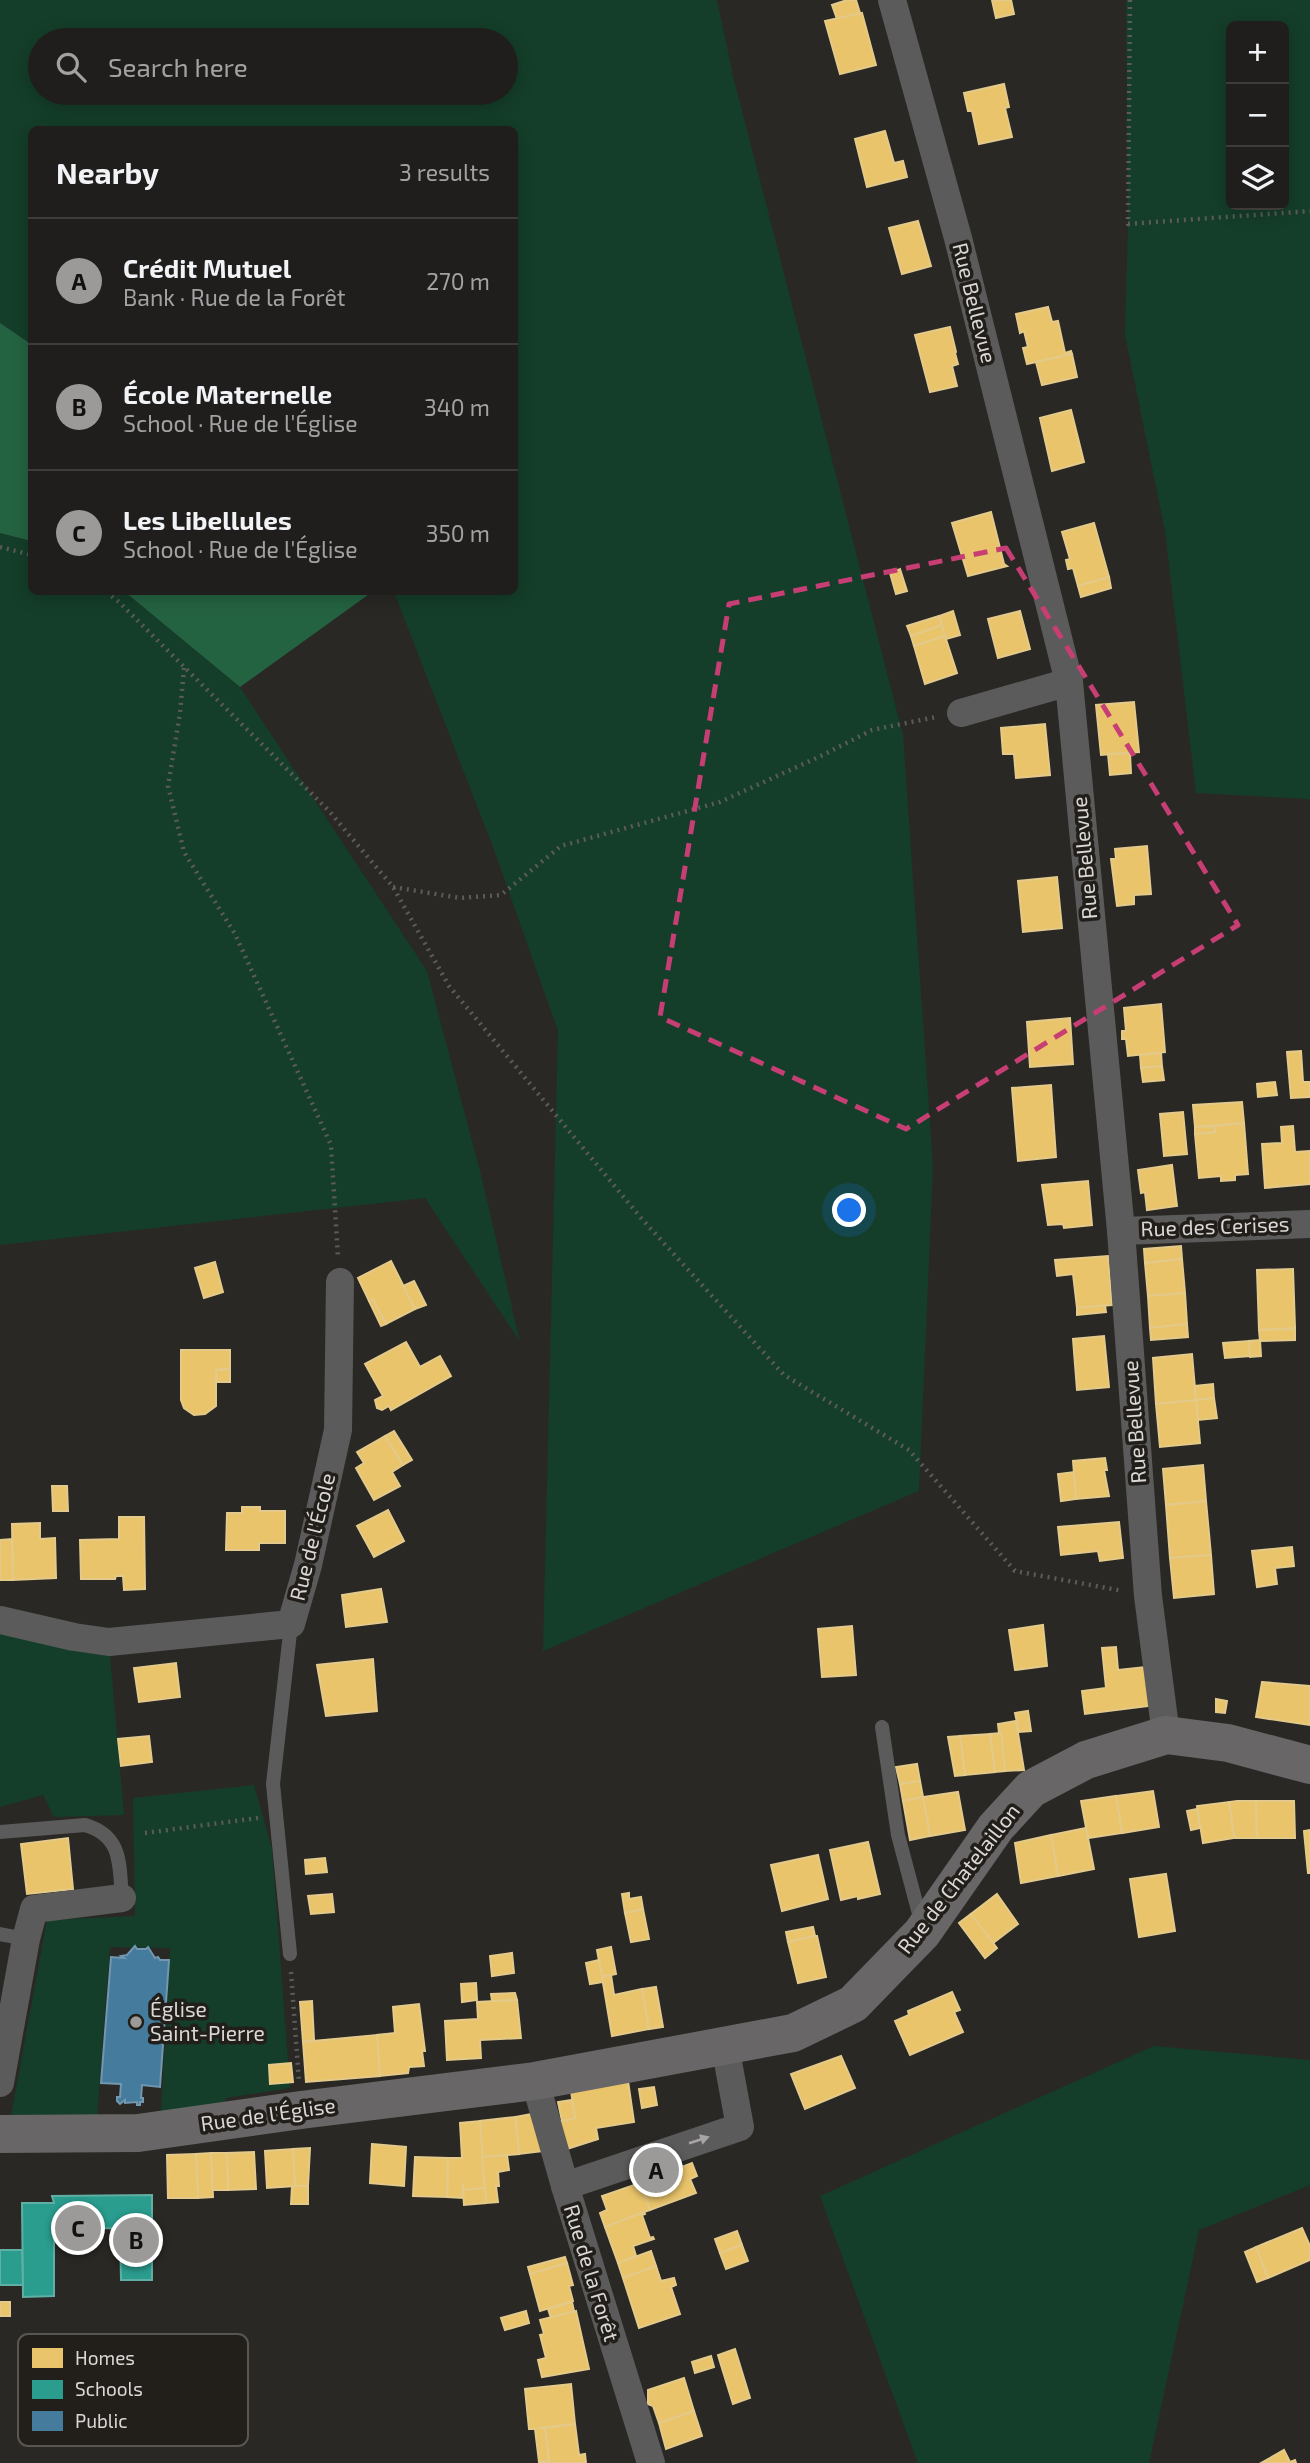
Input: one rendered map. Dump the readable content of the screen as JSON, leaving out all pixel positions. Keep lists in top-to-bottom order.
{
  "streets": {
    "main road": ["Rue de Chatelaillon", "Rue de l'Église"],
    "street": [
      "Rue Bellevue",
      "Rue des Cerises",
      "Rue de l'École",
      "Rue de la Forêt"
    ]
  },
  "crossings": [
    ["Rue Bellevue", "Rue des Cerises"],
    ["Rue Bellevue", "Rue de Chatelaillon"],
    ["Rue de Chatelaillon", "Rue de l'Église"],
    ["Rue de Chatelaillon", "Rue de la Forêt"],
    ["Rue de l'Église", "Rue de la Forêt"]
  ],
  "places": ["Église Saint-Pierre"],
  "legend": ["Homes", "Schools", "Public"],
  "page": {
    "map_buttons": ["+", "−"],
    "search": "Search here",
    "heading": ["Nearby", "3 results"],
    "list": [
      {
        "mark": "A",
        "name": "Crédit Mutuel",
        "note": "Bank · Rue de la Forêt",
        "value": "270 m"
      },
      {
        "mark": "B",
        "name": "École Maternelle",
        "note": "School · Rue de l'Église",
        "value": "340 m"
      },
      {
        "mark": "C",
        "name": "Les Libellules",
        "note": "School · Rue de l'Église",
        "value": "350 m"
      }
    ],
    "pins": ["A", "C", "B"]
  }
}
